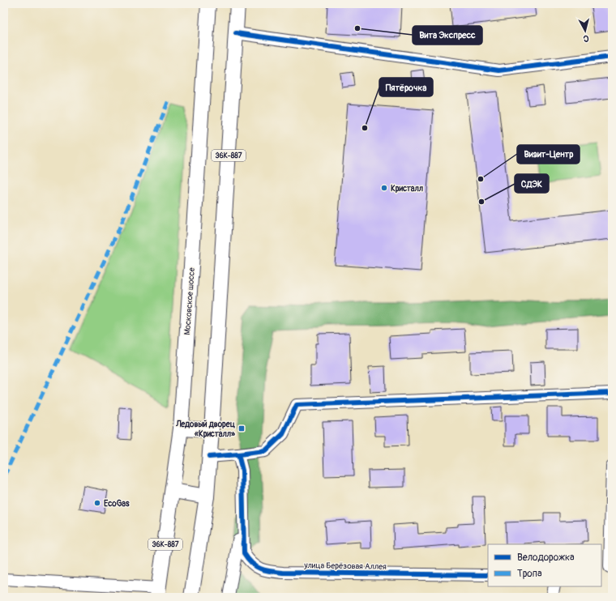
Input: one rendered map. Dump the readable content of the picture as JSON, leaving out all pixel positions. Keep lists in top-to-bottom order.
{
  "streets": {
    "main road": ["36К-887", "Московское шоссе"],
    "street": ["улица Берёзовая Аллея"]
  },
  "places": {
    "other": [
      "Вита Экспресс",
      "Пятёрочка",
      "Визит-Центр",
      "Кристалл",
      "СДЭК",
      "EcoGas"
    ],
    "transit": ["Ледовый дворец «Кристалл»"]
  },
  "legend": ["Велодорожка", "Тропа"],
  "north": "bottom"
}
